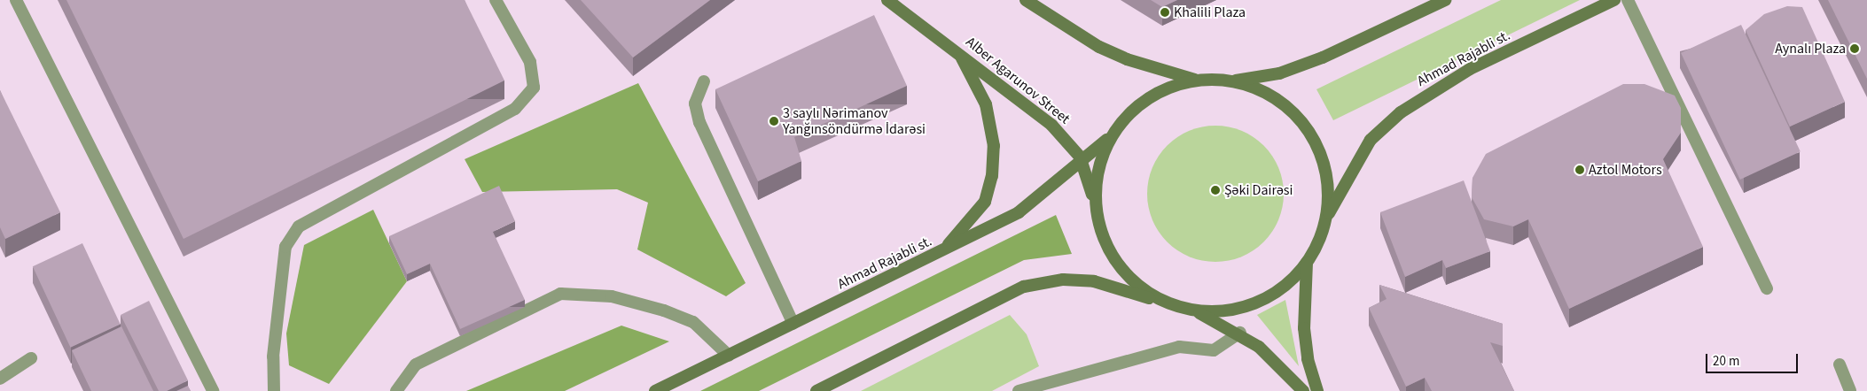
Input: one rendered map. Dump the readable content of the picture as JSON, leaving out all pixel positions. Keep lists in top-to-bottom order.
{
  "streets": {
    "main road": ["Ahmad Rajabli st.", "Alber Agarunov Street"]
  },
  "crossings": [
    ["Ahmad Rajabli st.", "Alber Agarunov Street"]
  ],
  "places": [
    "Khalili Plaza",
    "Aynalı Plaza",
    "3 saylı Nərimanov Yanğınsöndürmə İdarəsi",
    "Aztol Motors",
    "Şəki Dairəsi"
  ],
  "scale_bar": "20 m"
}
